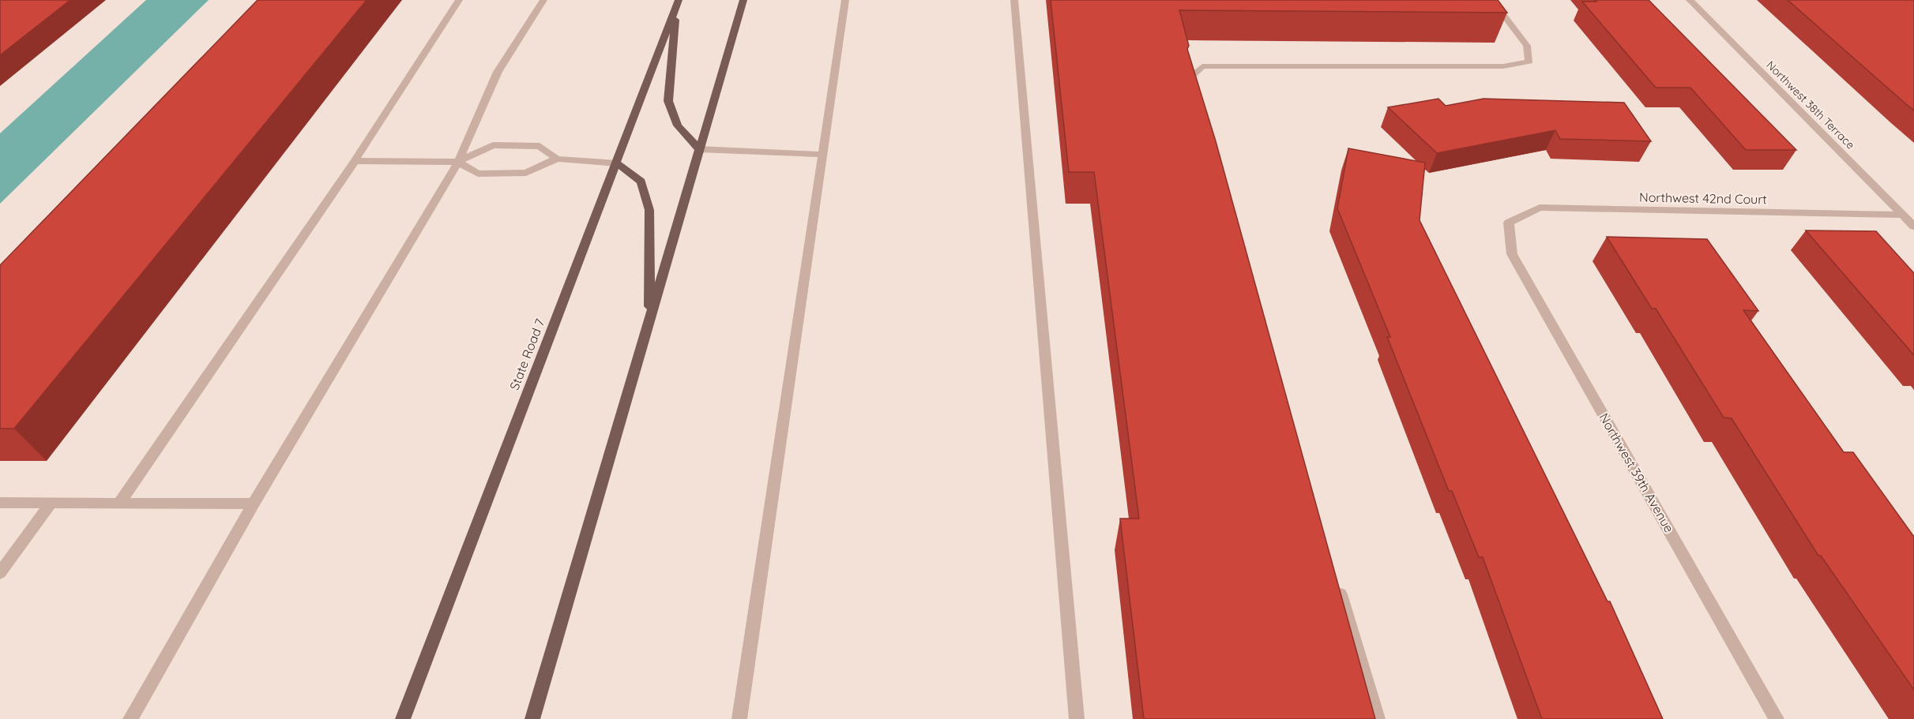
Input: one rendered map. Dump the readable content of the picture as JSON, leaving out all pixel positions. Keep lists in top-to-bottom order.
{
  "streets": {
    "main road": ["State Road 7"],
    "street": ["Northwest 38th Terrace", "Northwest 42nd Court", "Northwest 39th Avenue"]
  },
  "crossings": [
    ["Northwest 38th Terrace", "Northwest 42nd Court"],
    ["Northwest 42nd Court", "Northwest 39th Avenue"]
  ]
}
